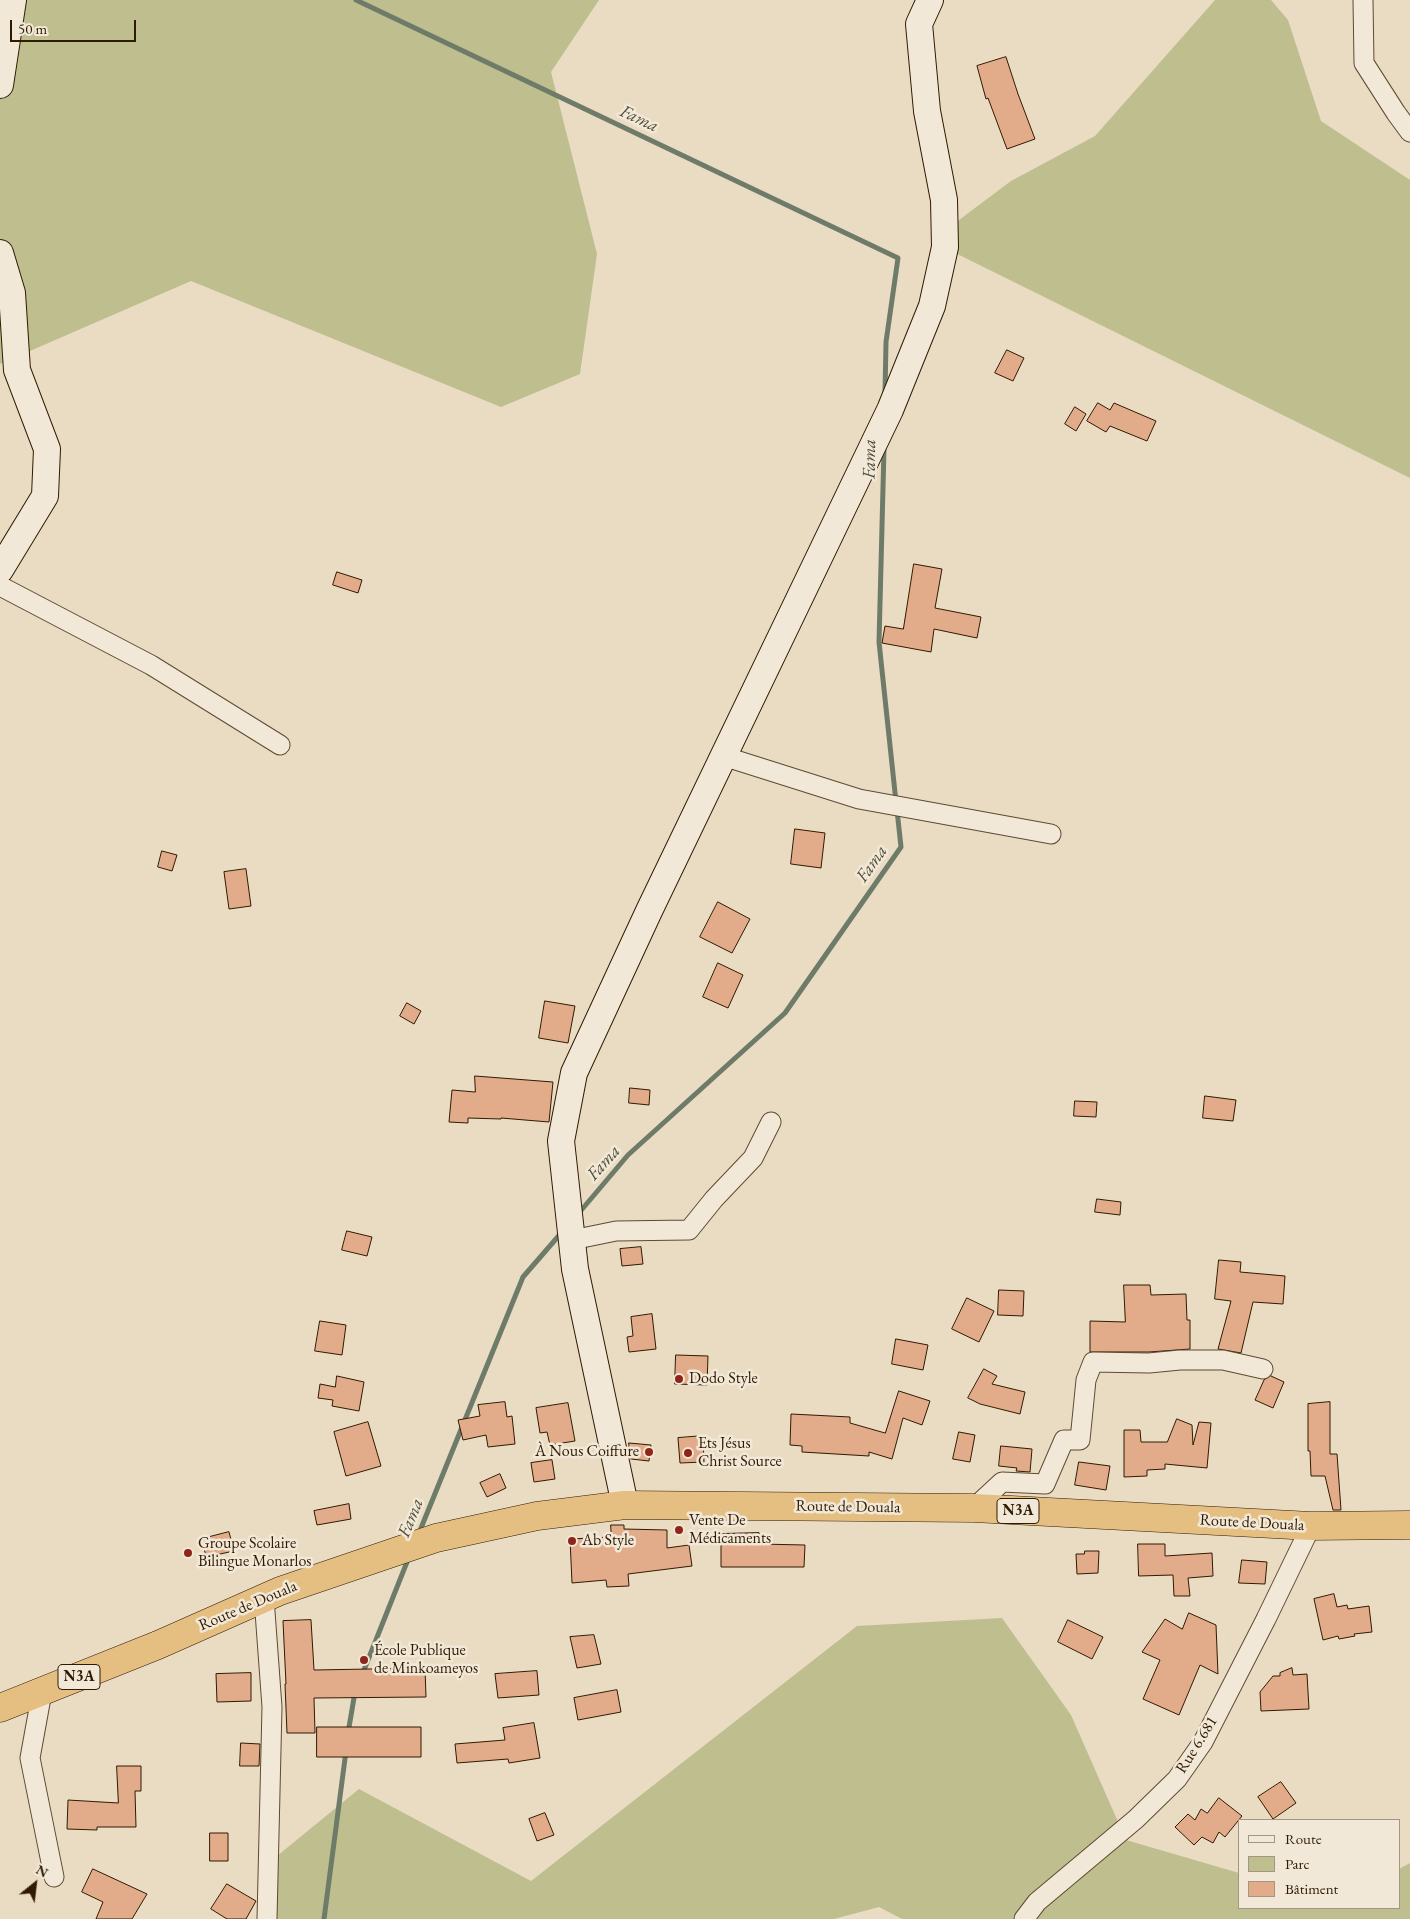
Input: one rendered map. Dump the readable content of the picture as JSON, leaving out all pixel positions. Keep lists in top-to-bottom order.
{
  "streets": {
    "highway": ["Route de Douala", "N3A"],
    "street": ["Rue 6.681"]
  },
  "crossings": [
    ["Route de Douala", "N3A"],
    ["Route de Douala", "Rue 6.681"]
  ],
  "water": ["Fama"],
  "places": [
    "Dodo Style",
    "À Nous Coiffure",
    "Ets Jésus Christ Source",
    "Vente De Médicaments",
    "Ab Style",
    "Groupe Scolaire Bilingue Monarlos",
    "École Publique de Minkoameyos"
  ],
  "legend": ["Route", "Parc", "Bâtiment"],
  "scale_bar": "50 m",
  "north": "top right"
}
